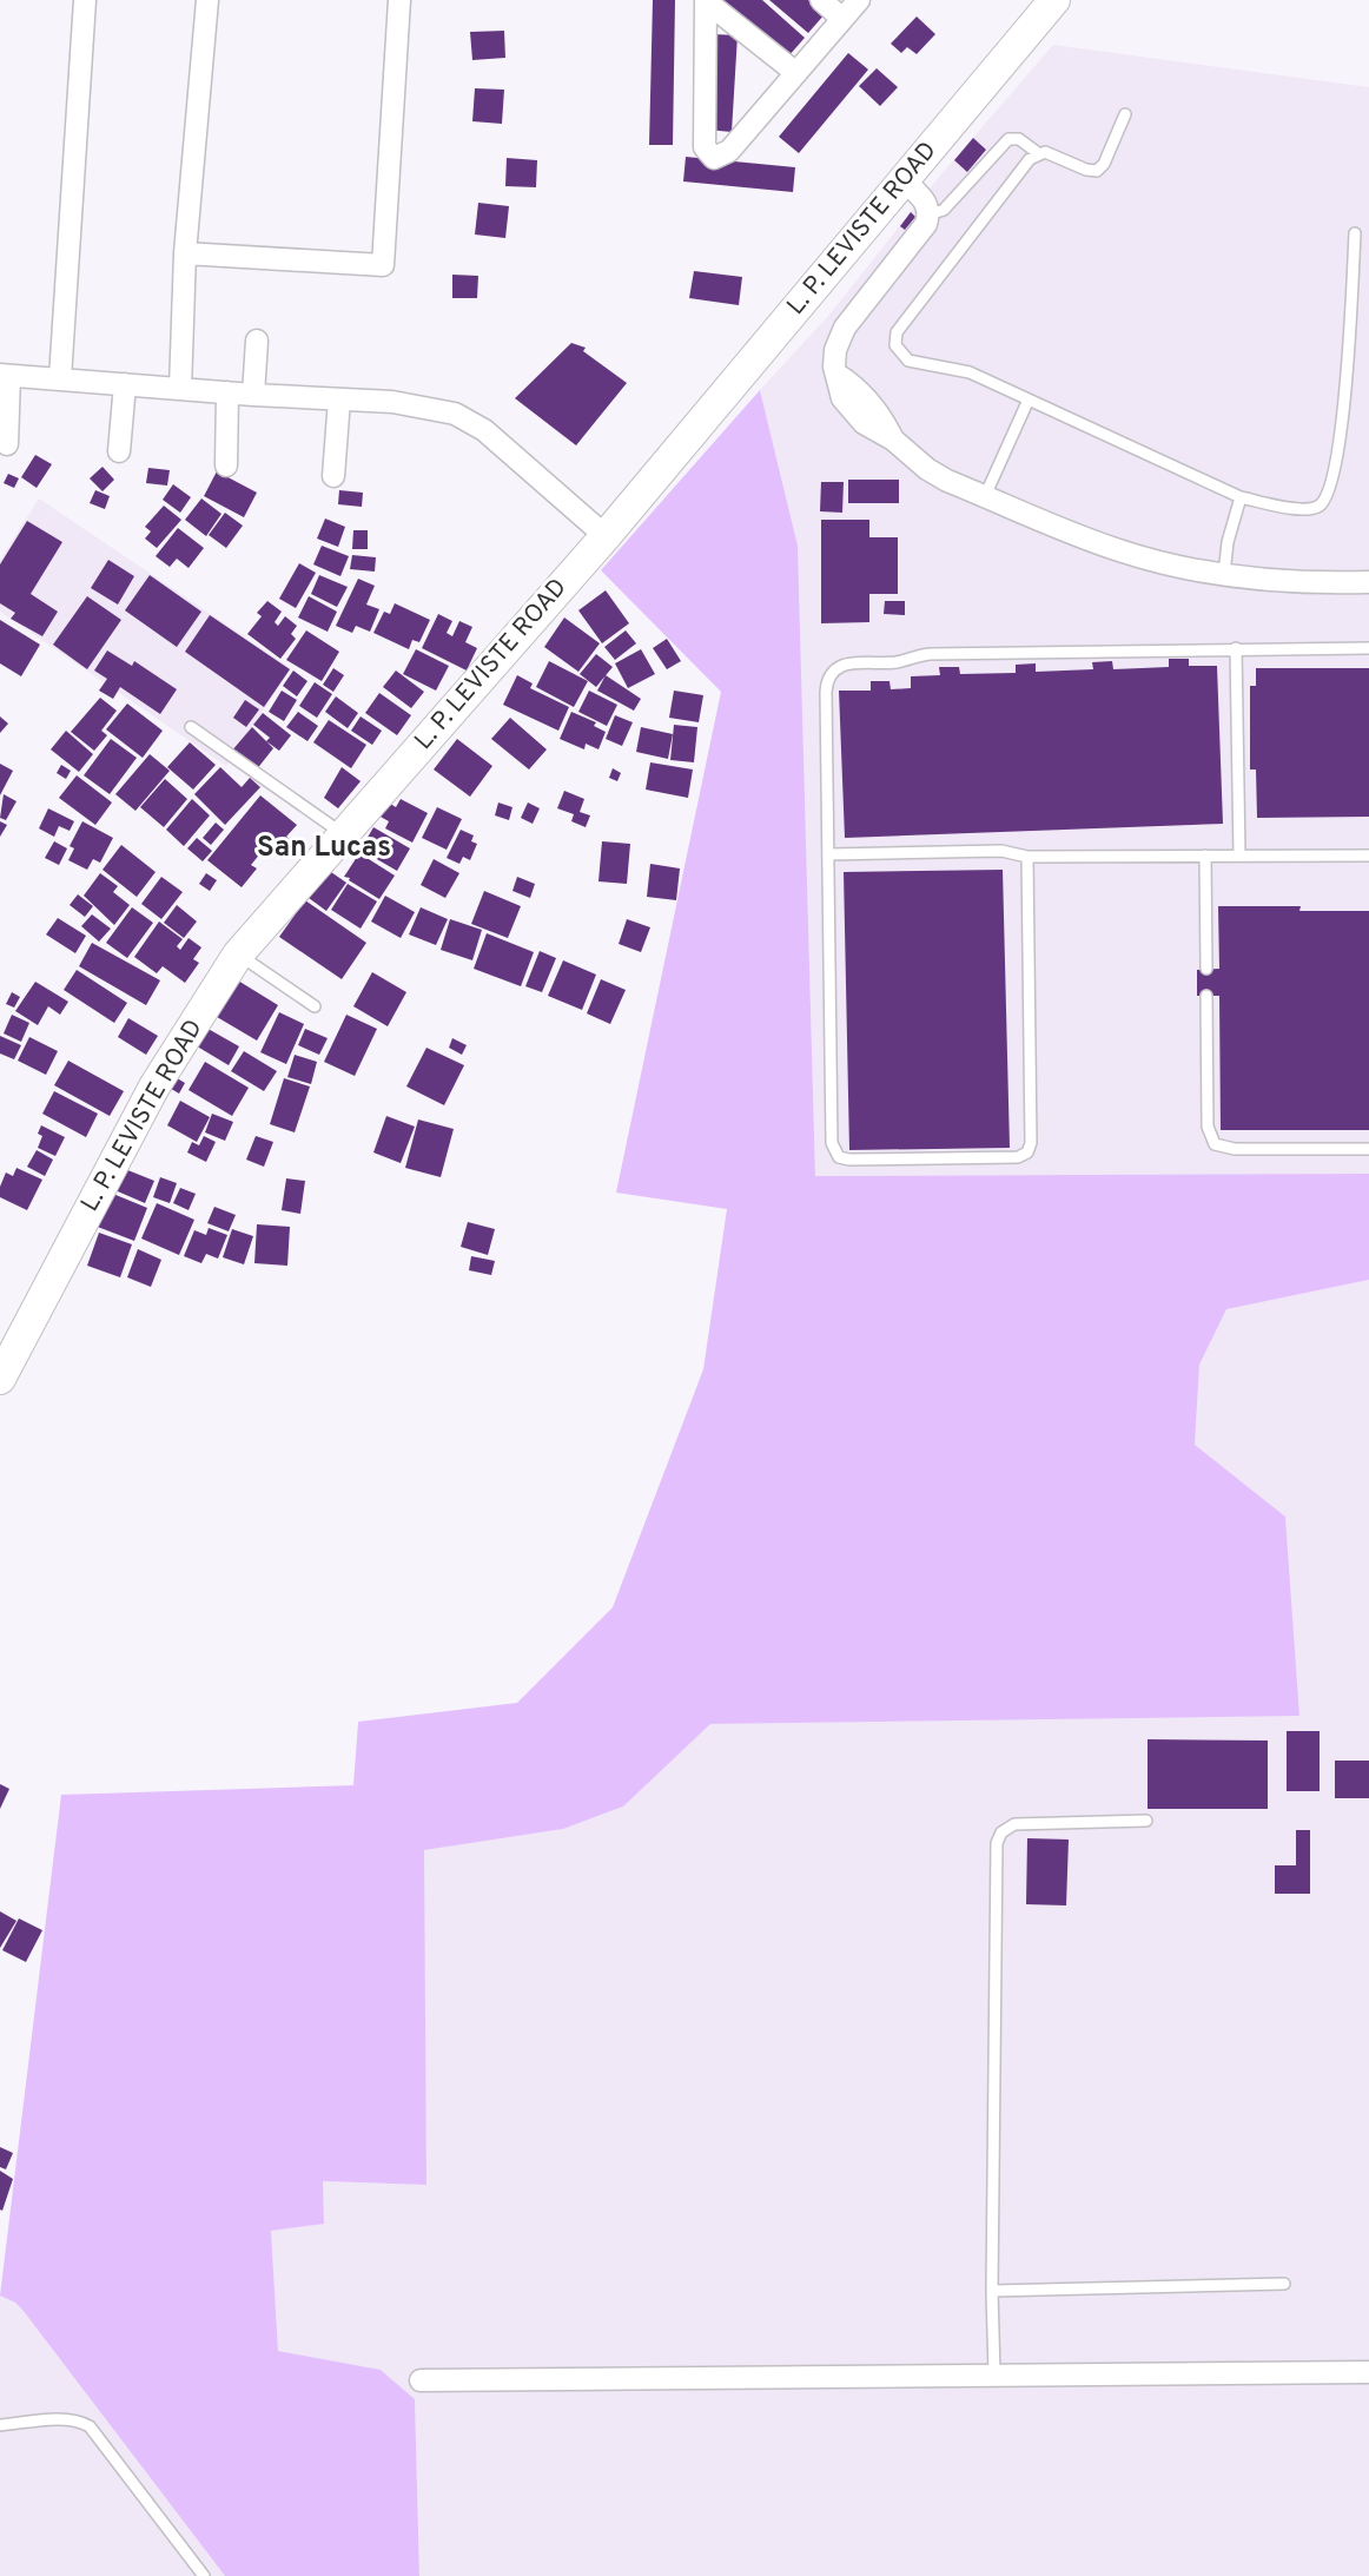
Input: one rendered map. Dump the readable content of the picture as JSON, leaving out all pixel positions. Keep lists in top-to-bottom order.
{
  "streets": {
    "main road": ["L. P. LEVISTE ROAD"]
  },
  "districts": ["San Lucas"]
}
